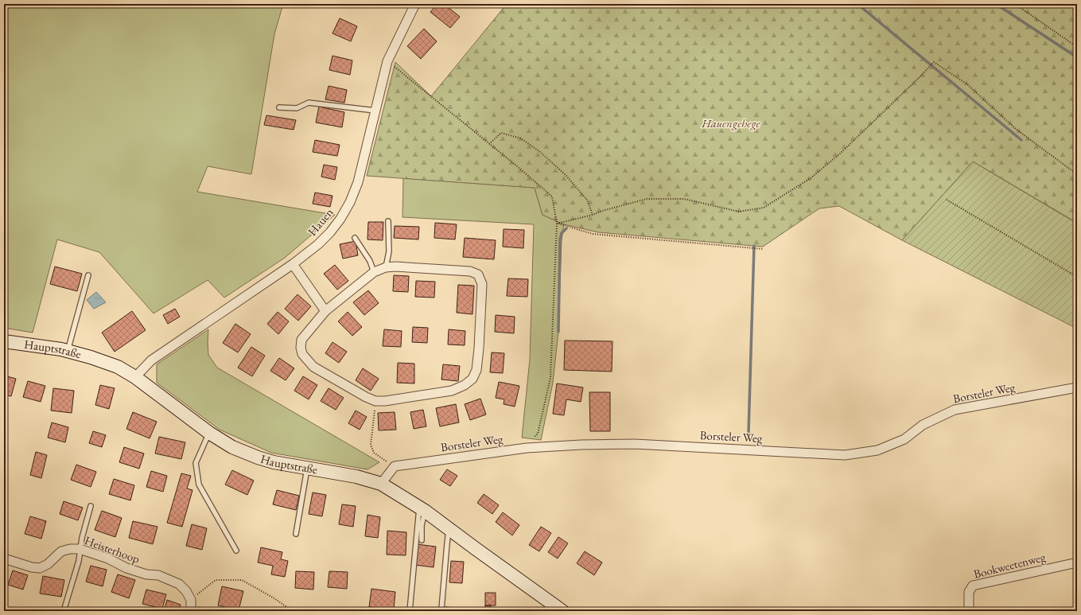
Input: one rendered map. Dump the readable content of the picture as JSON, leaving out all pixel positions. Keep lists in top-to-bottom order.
{
  "streets": {
    "main road": ["Hauptstraße"],
    "street": [
      "Hauen",
      "Borsteler Weg",
      "Heisterhoop",
      "Bookweetenweg"
    ]
  },
  "crossings": [
    ["Hauen", "Hauptstraße"]
  ],
  "parks": ["Hauengehege"]
}
